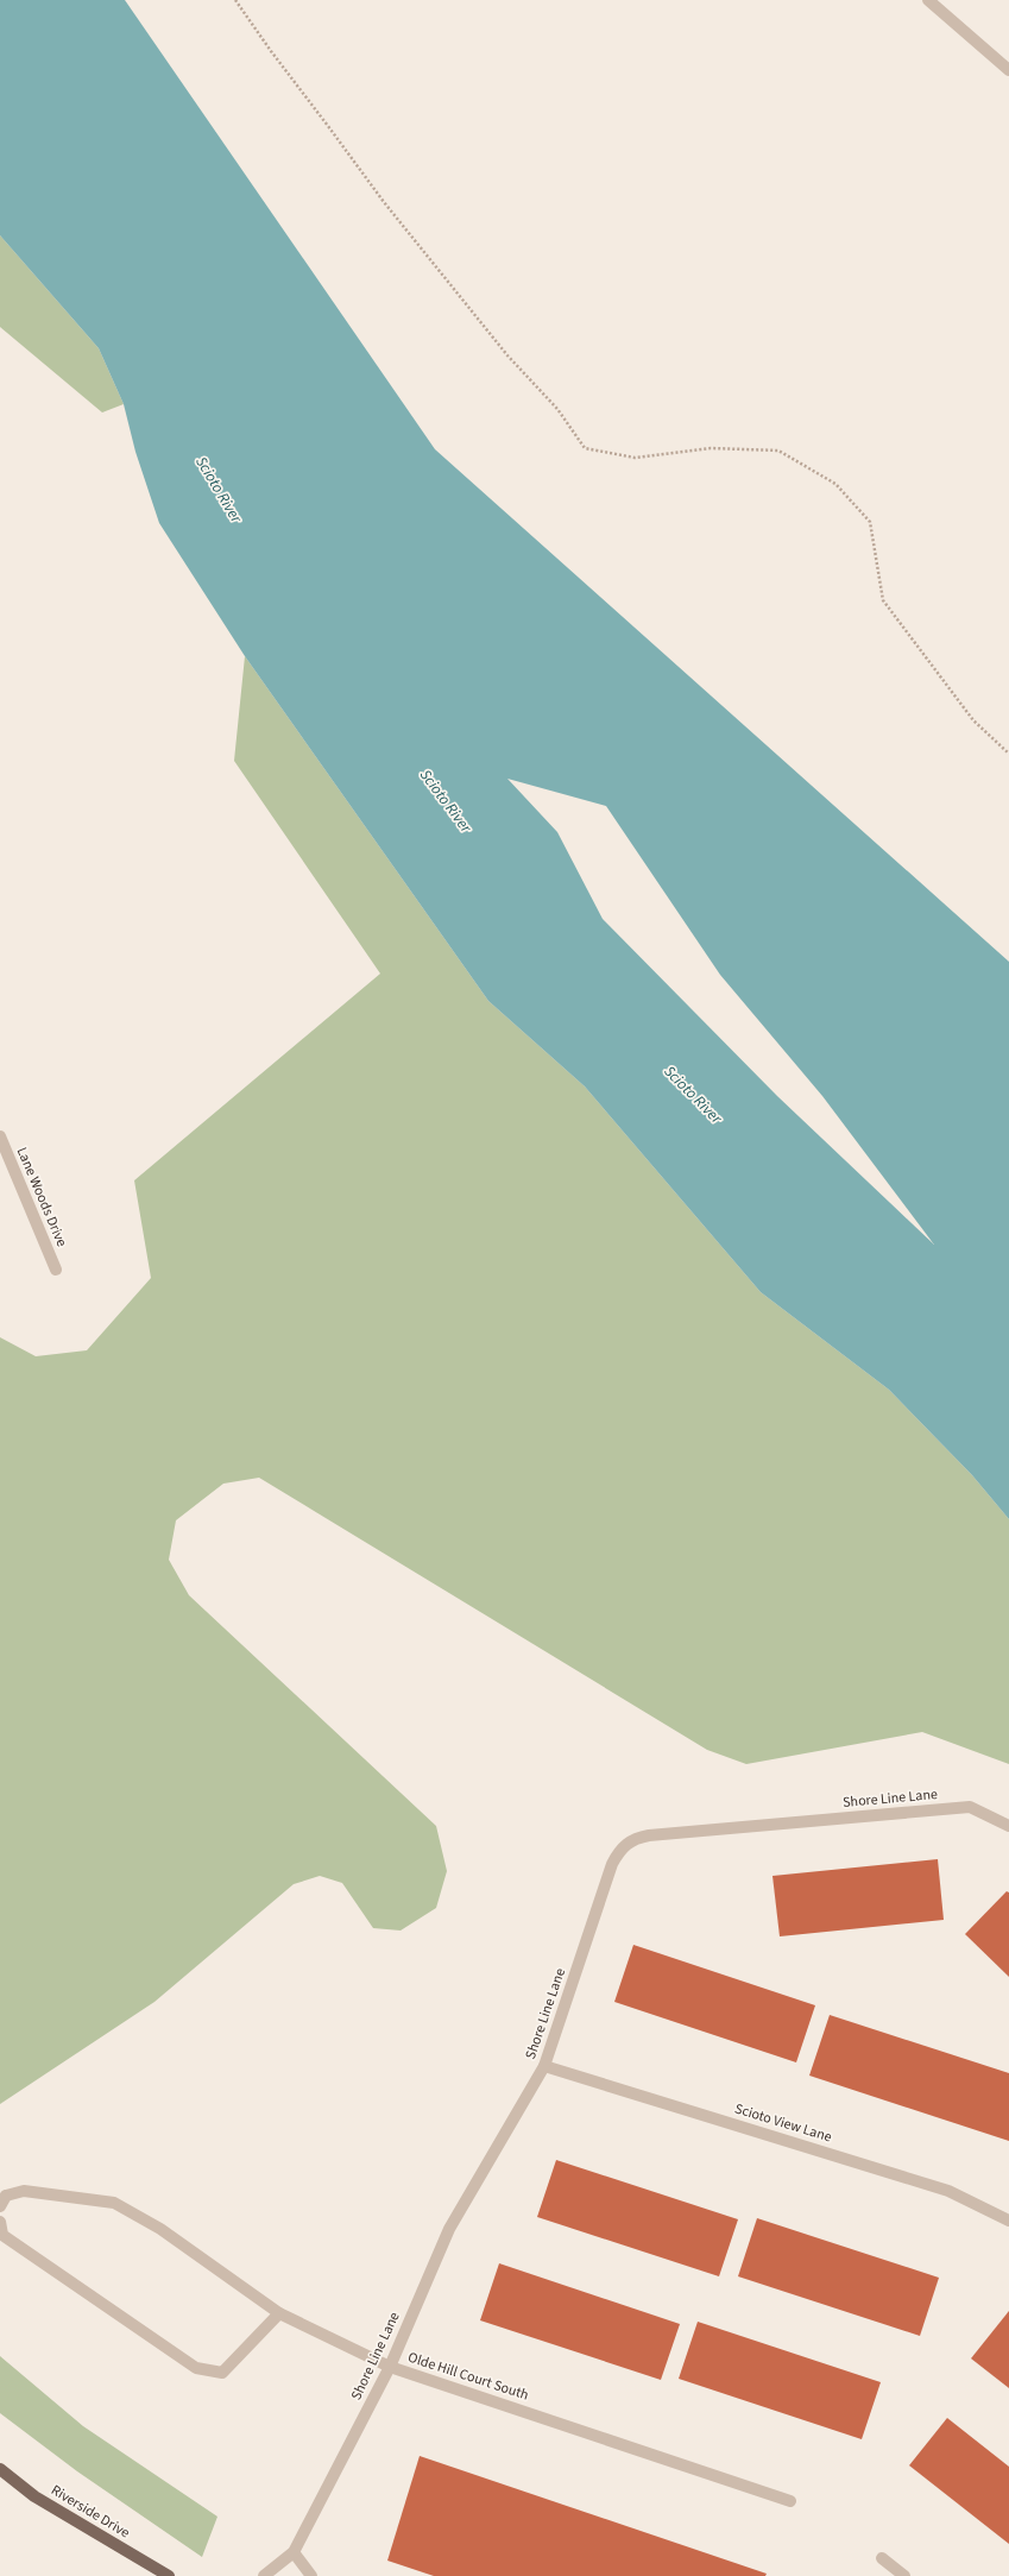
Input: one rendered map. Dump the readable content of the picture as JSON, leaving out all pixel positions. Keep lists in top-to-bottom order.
{
  "streets": {
    "main road": ["Riverside Drive"],
    "street": [
      "Lane Woods Drive",
      "Shore Line Lane",
      "Scioto View Lane",
      "Olde Hill Court South"
    ]
  },
  "crossings": [
    ["Shore Line Lane", "Scioto View Lane"],
    ["Shore Line Lane", "Olde Hill Court South"]
  ],
  "water": ["Scioto River"]
}
